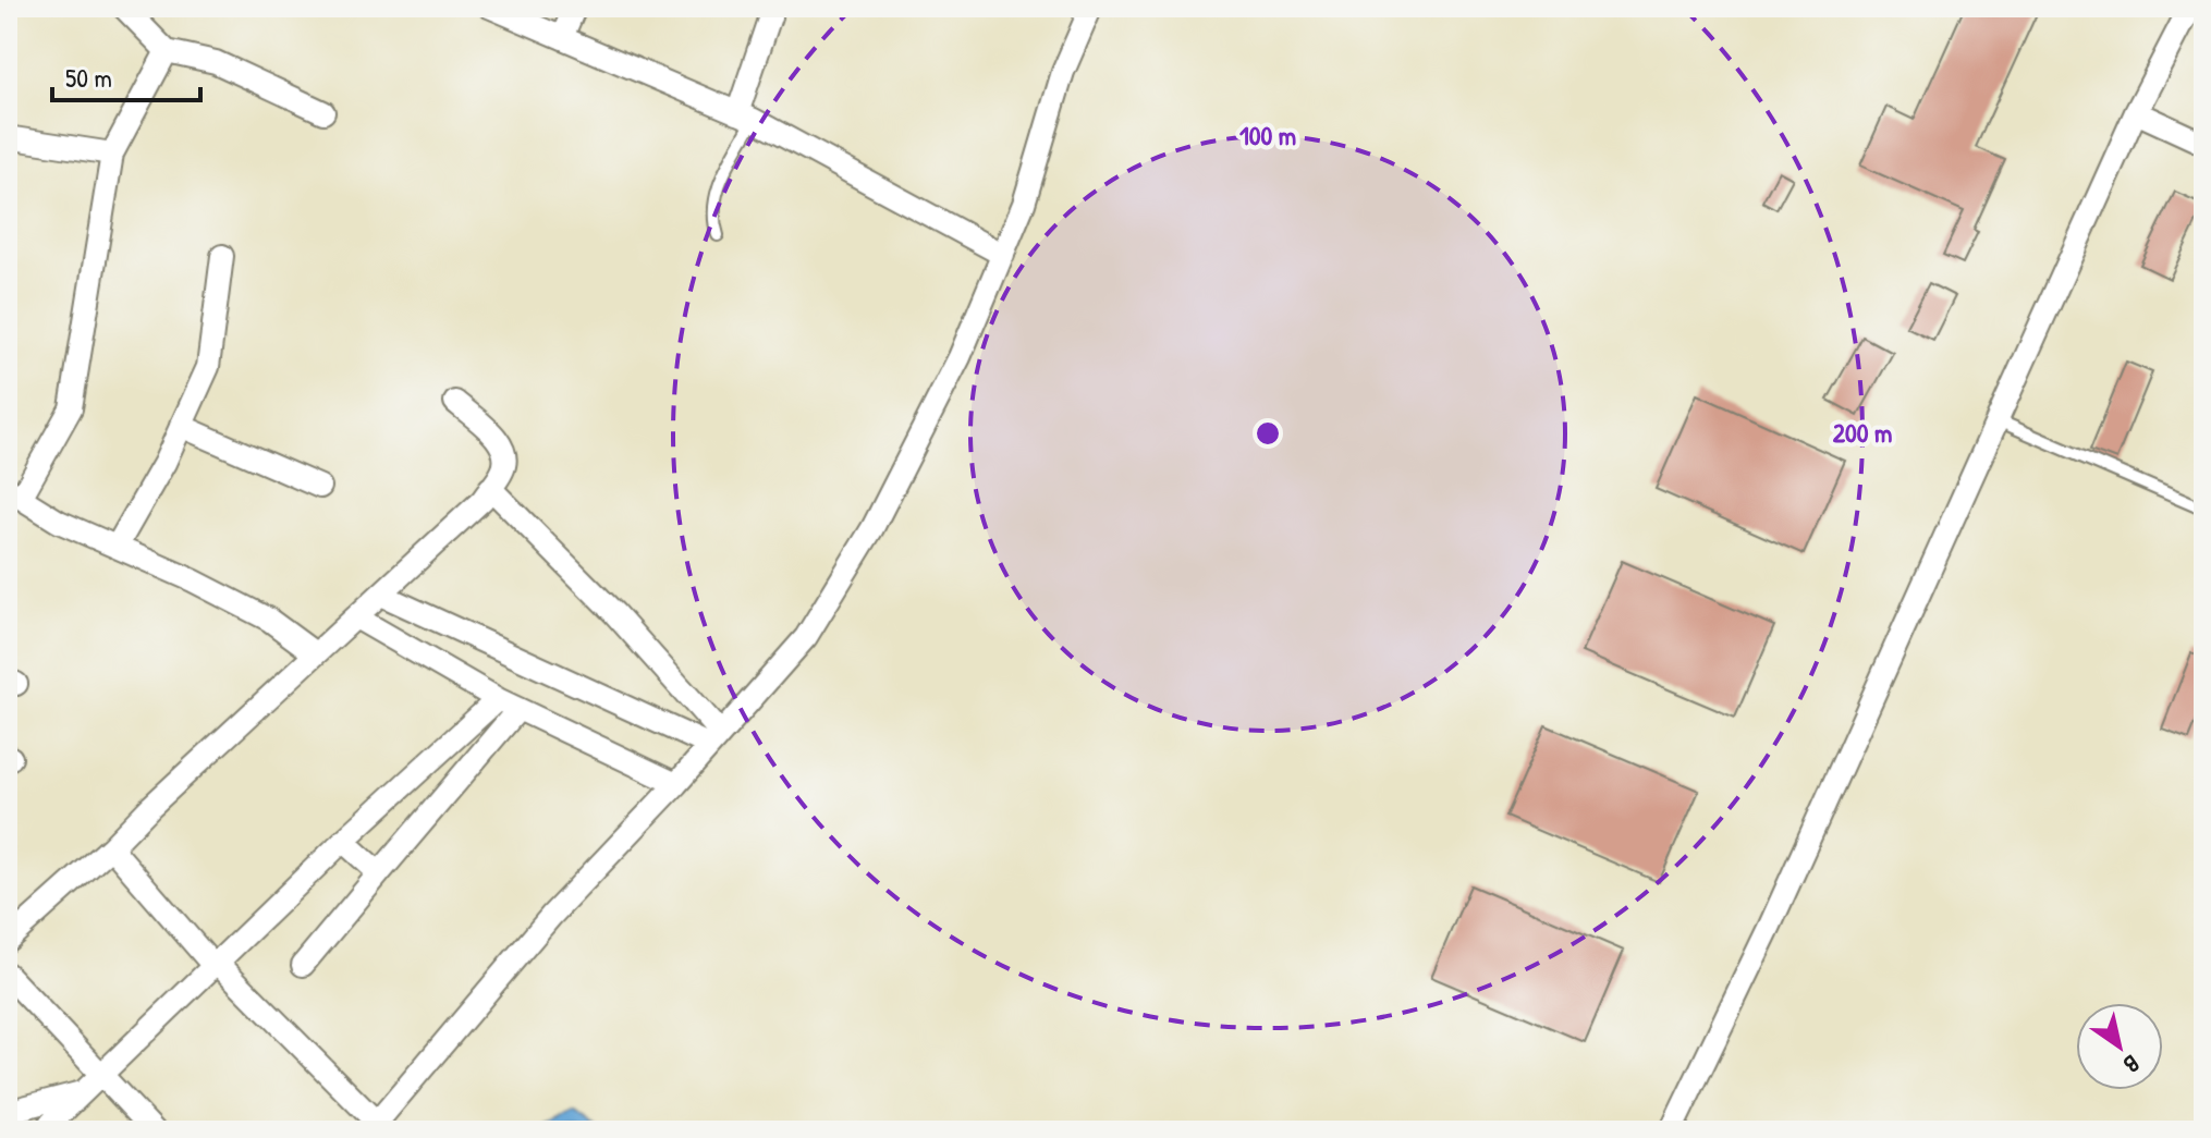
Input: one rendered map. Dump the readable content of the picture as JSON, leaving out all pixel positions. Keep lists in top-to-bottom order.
{
  "scale_bar": "50 m",
  "north": "bottom right",
  "rings": ["100 m", "200 m"]
}
